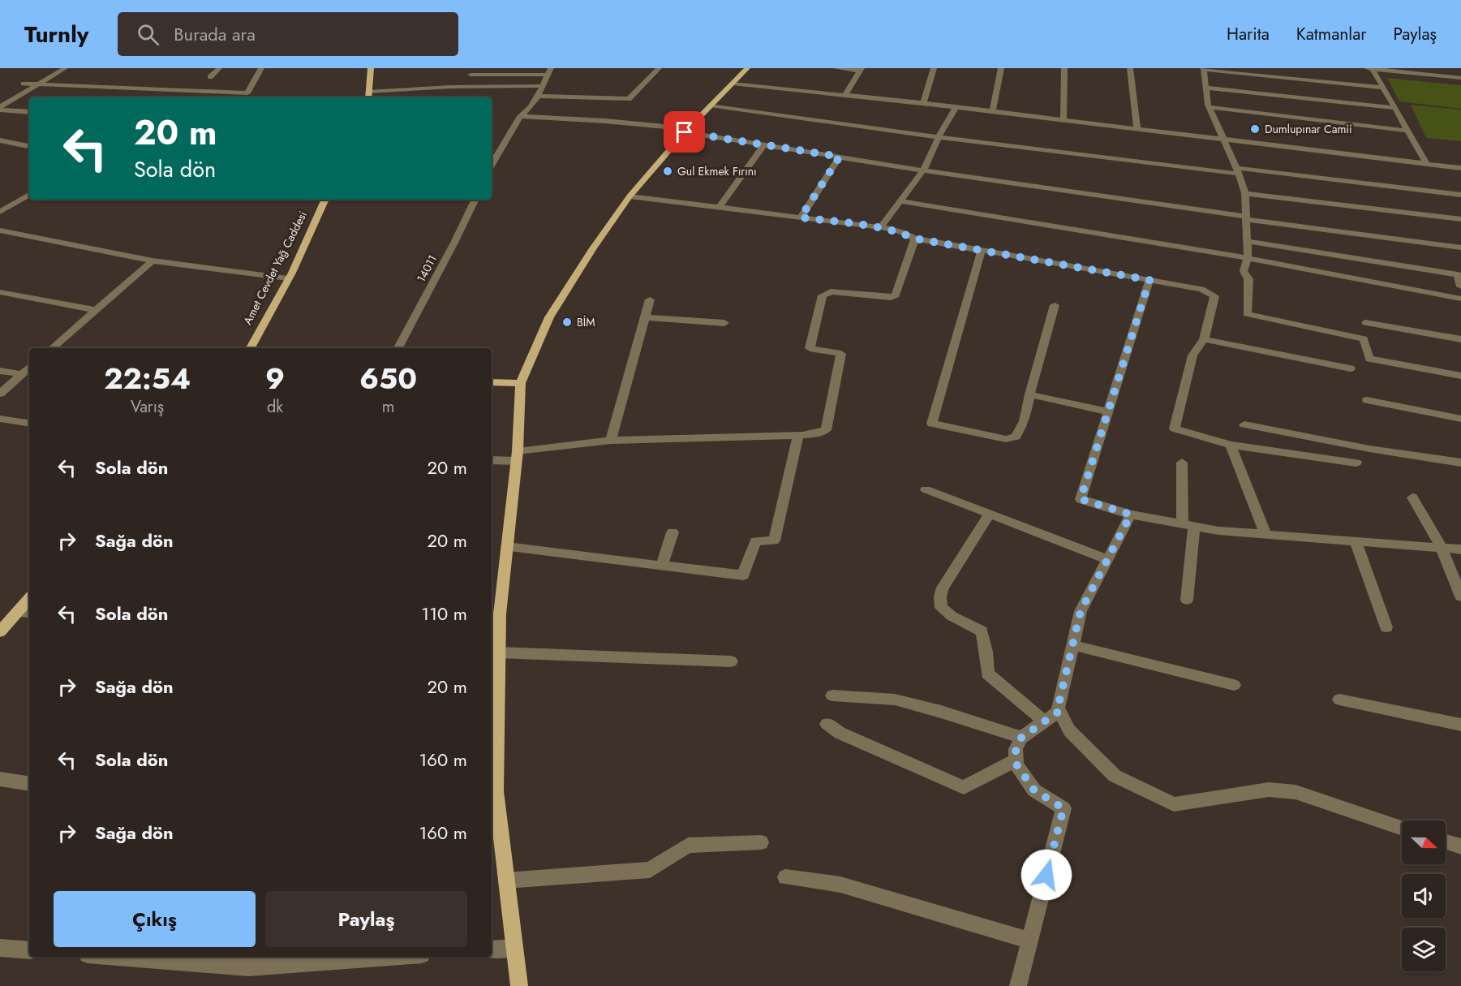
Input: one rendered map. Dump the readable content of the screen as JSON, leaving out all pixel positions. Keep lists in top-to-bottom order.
{
  "streets": {
    "main road": ["Amet Cevdet Yağ Caddesi"],
    "street": ["14011"]
  },
  "places": ["Dumlupınar Camii", "Gul Ekmek Fırını", "BİM"],
  "north": "right",
  "page": {
    "header": "Turnly",
    "search": "Burada ara",
    "nav": ["Harita", "Katmanlar", "Paylaş"],
    "turn": ["20 m", "Sola dön"],
    "eta": [
      "22:54",
      "Varış",
      "9",
      "dk",
      "650",
      "m"
    ],
    "list": [
      {
        "name": "Sola dön",
        "value": "20 m"
      },
      {
        "name": "Sağa dön",
        "value": "20 m"
      },
      {
        "name": "Sola dön",
        "value": "110 m"
      },
      {
        "name": "Sağa dön",
        "value": "20 m"
      },
      {
        "name": "Sola dön",
        "value": "160 m"
      },
      {
        "name": "Sağa dön",
        "value": "160 m"
      }
    ],
    "buttons": ["Çıkış", "Paylaş"]
  }
}
